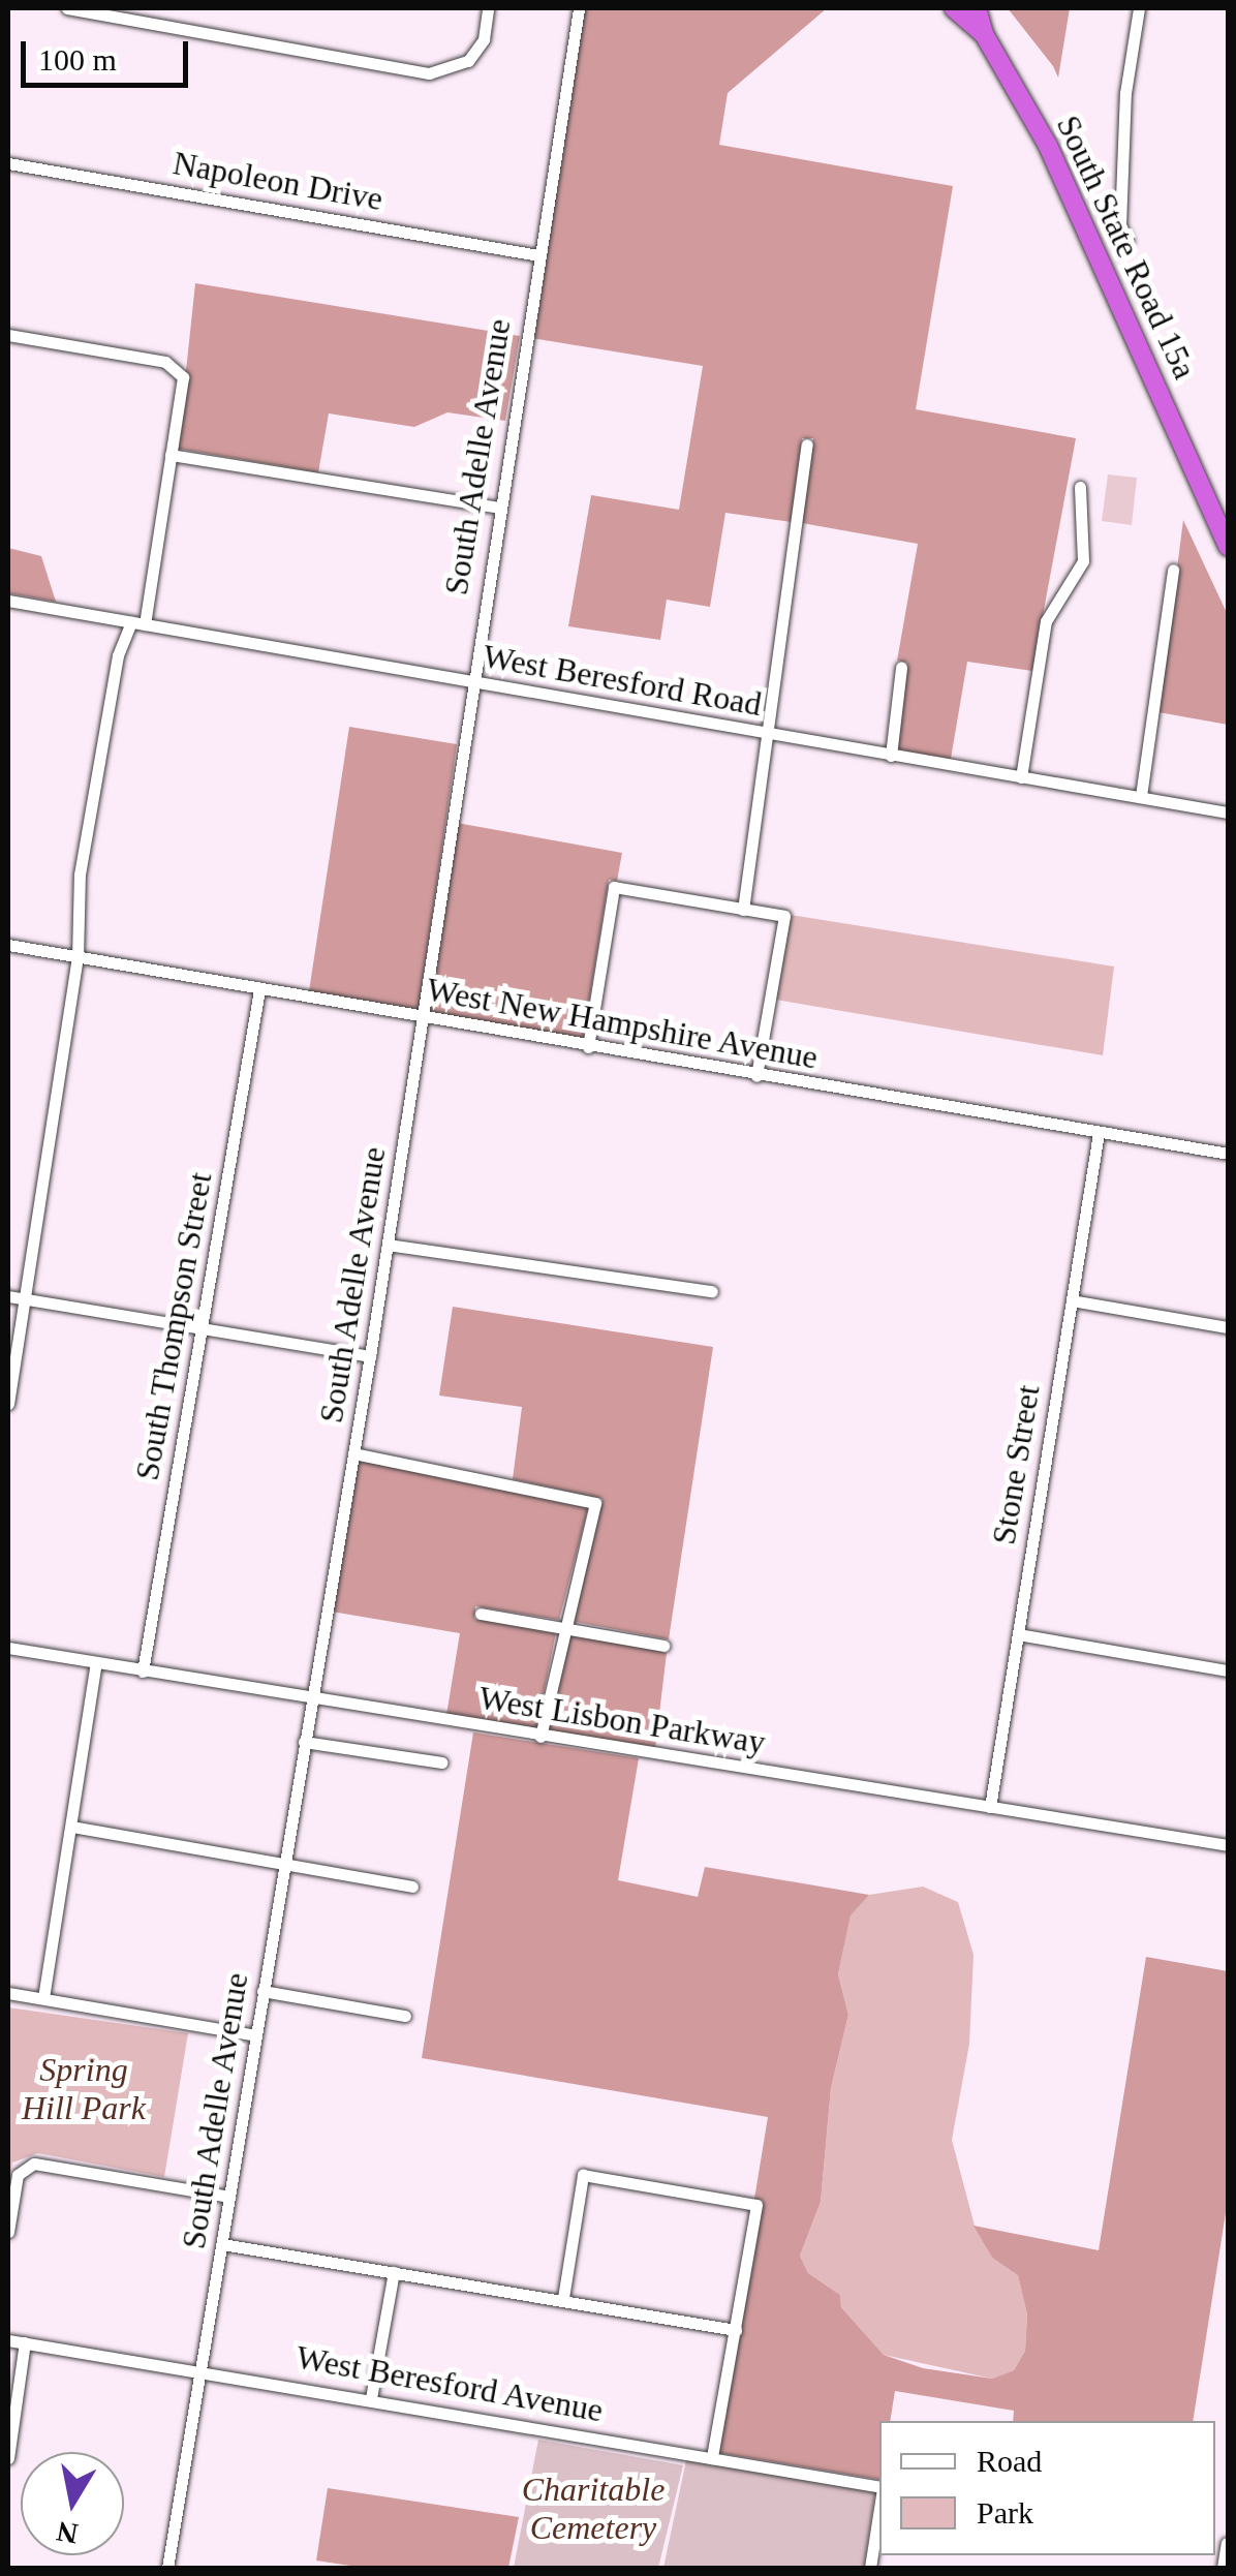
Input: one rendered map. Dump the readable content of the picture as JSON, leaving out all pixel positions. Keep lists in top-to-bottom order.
{
  "streets": {
    "highway": ["South State Road 15a"],
    "street": [
      "Napoleon Drive",
      "South Adelle Avenue",
      "West Beresford Road",
      "West New Hampshire Avenue",
      "South Thompson Street",
      "Stone Street",
      "West Lisbon Parkway",
      "West Beresford Avenue"
    ]
  },
  "crossings": [
    ["Napoleon Drive", "South Adelle Avenue"],
    ["South Adelle Avenue", "West Beresford Road"],
    ["South Adelle Avenue", "West New Hampshire Avenue"],
    ["South Adelle Avenue", "West Lisbon Parkway"],
    ["South Adelle Avenue", "West Beresford Avenue"],
    ["West New Hampshire Avenue", "South Thompson Street"],
    ["West New Hampshire Avenue", "Stone Street"],
    ["South Thompson Street", "West Lisbon Parkway"],
    ["Stone Street", "West Lisbon Parkway"]
  ],
  "parks": ["Spring Hill Park", "Charitable Cemetery"],
  "legend": ["Road", "Park"],
  "scale_bar": "100 m",
  "north": "bottom"
}
